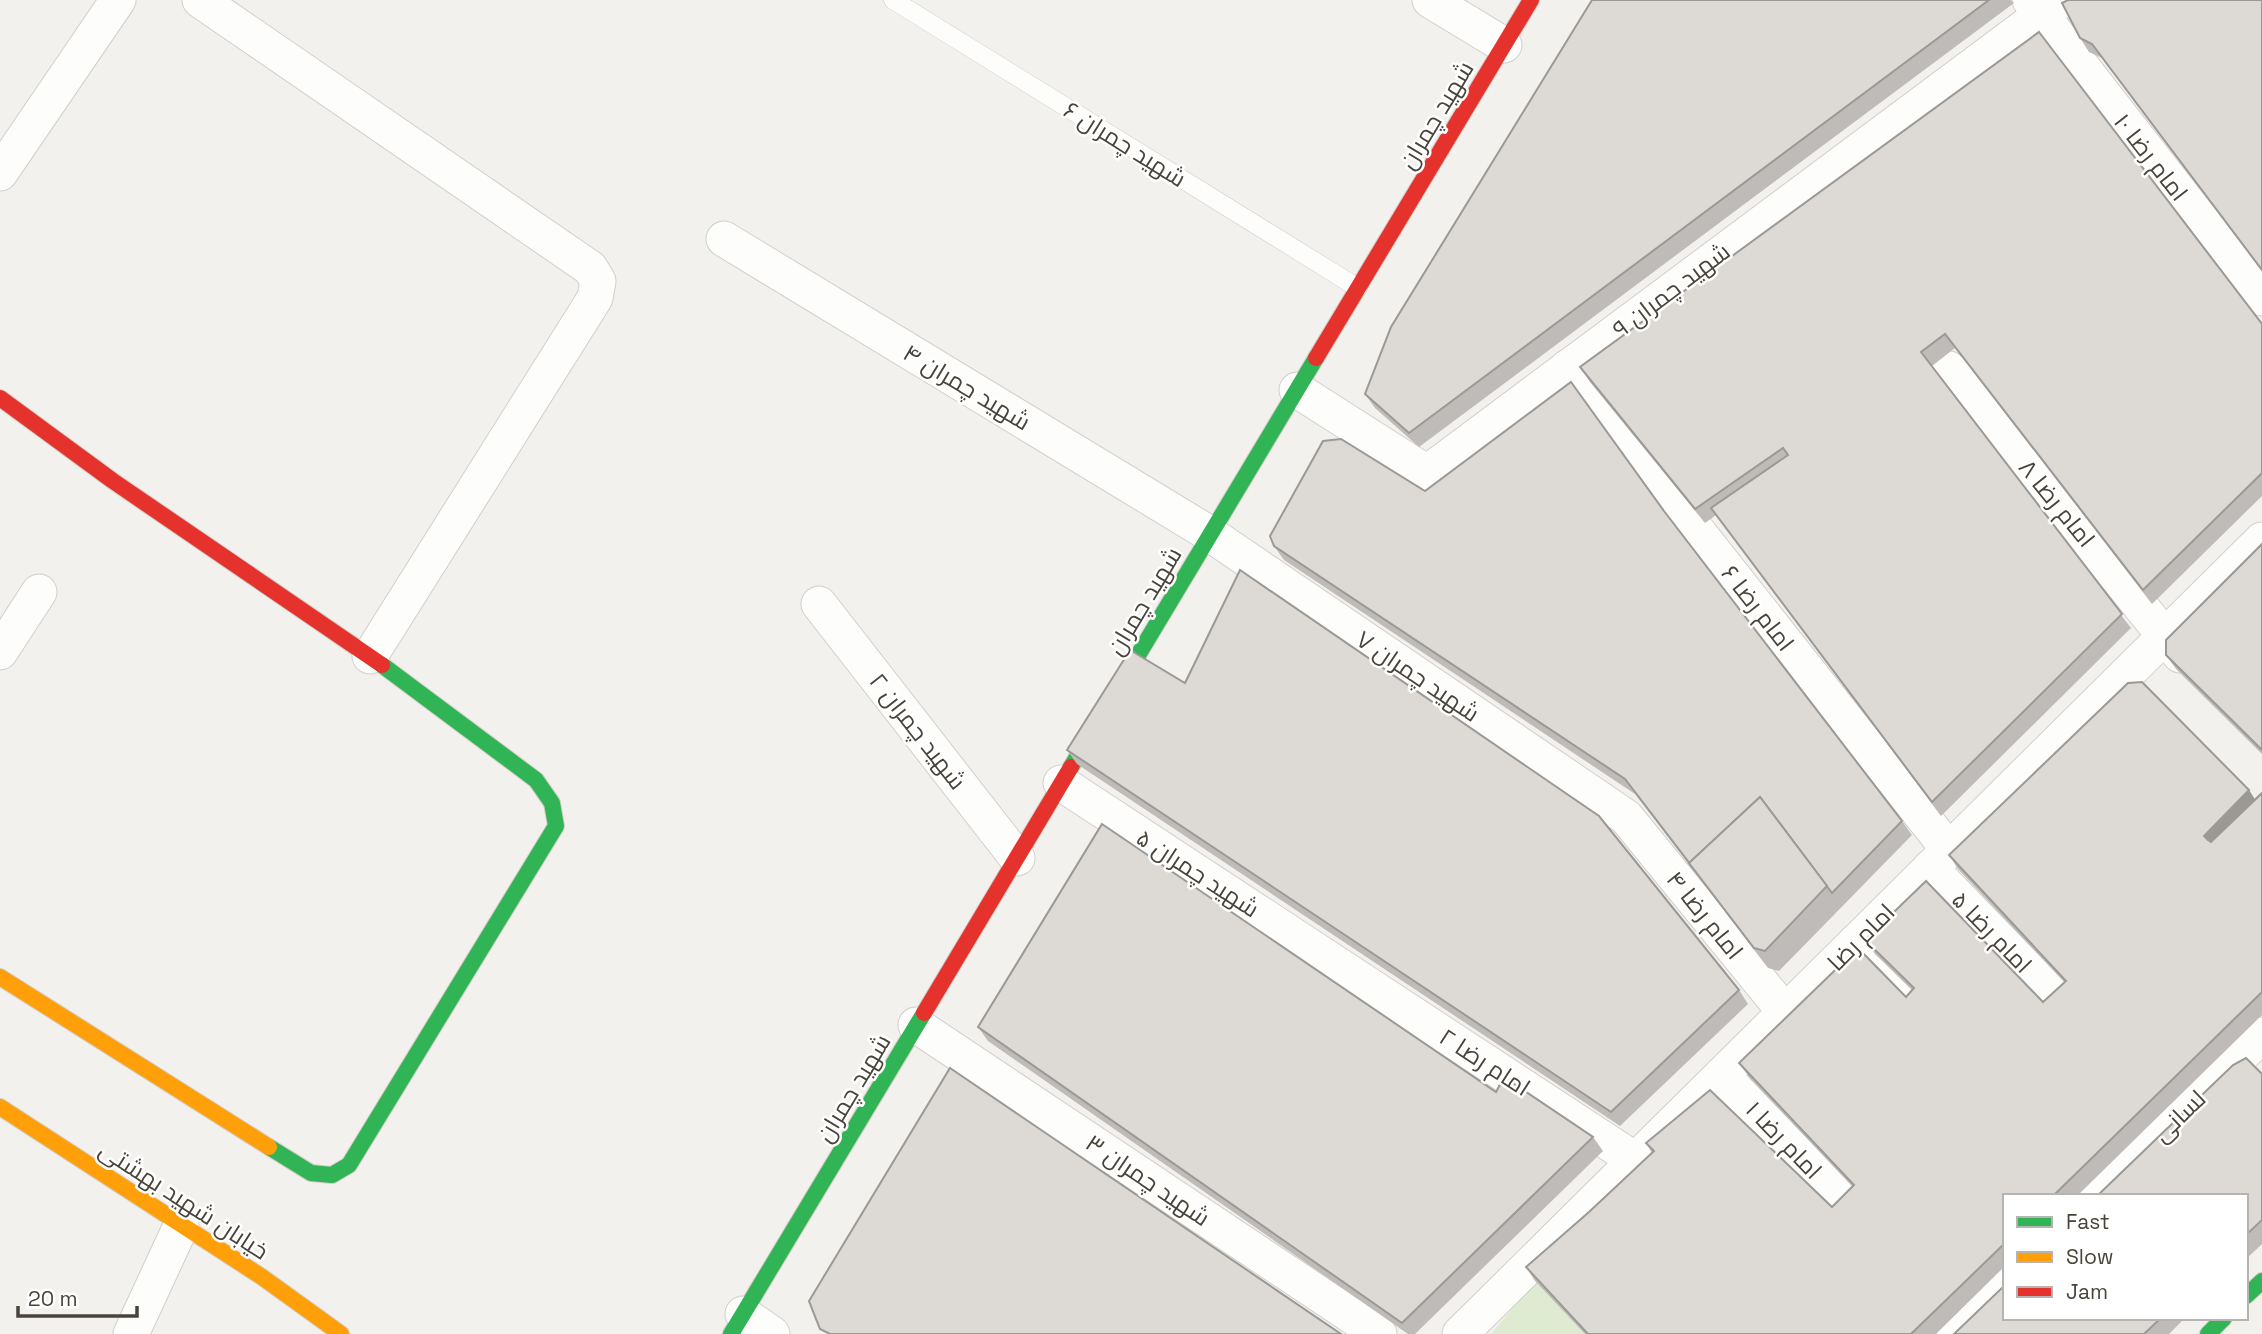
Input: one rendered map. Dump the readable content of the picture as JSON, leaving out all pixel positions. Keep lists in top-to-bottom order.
{
  "streets": {
    "street": [
      "شهید چمران",
      "امام رضا ۱۰",
      "شهید چمران ۹",
      "شهید چمران ۴",
      "امام رضا ۸",
      "امام رضا ۶",
      "شهید چمران ۷",
      "شهید چمران ۲",
      "شهید چمران ۵",
      "امام رضا ۴",
      "امام رضا ۵",
      "امام رضا",
      "امام رضا ۲",
      "لسانی",
      "امام رضا ۱",
      "شهید چمران ۳",
      "خیابان شهید بهشتی"
    ],
    "lane": ["شهید چمران ۶"]
  },
  "crossings": [
    ["شهید چمران", "شهید چمران ۶"],
    ["شهید چمران", "شهید چمران ۹"],
    ["شهید چمران", "شهید چمران ۴"],
    ["شهید چمران", "شهید چمران ۷"],
    ["شهید چمران", "شهید چمران ۲"],
    ["شهید چمران", "شهید چمران ۵"],
    ["شهید چمران", "شهید چمران ۳"],
    ["امام رضا ۱۰", "شهید چمران ۹"],
    ["شهید چمران ۹", "امام رضا ۶"],
    ["شهید چمران ۴", "شهید چمران ۷"],
    ["امام رضا ۸", "امام رضا"],
    ["امام رضا ۶", "امام رضا ۵"],
    ["امام رضا ۶", "امام رضا"],
    ["شهید چمران ۷", "امام رضا ۴"],
    ["شهید چمران ۵", "امام رضا ۲"],
    ["امام رضا ۴", "امام رضا"],
    ["امام رضا ۵", "امام رضا"],
    ["امام رضا", "امام رضا ۲"],
    ["امام رضا", "امام رضا ۱"]
  ],
  "legend": ["Fast", "Slow", "Jam"],
  "scale_bar": "20 m"
}
